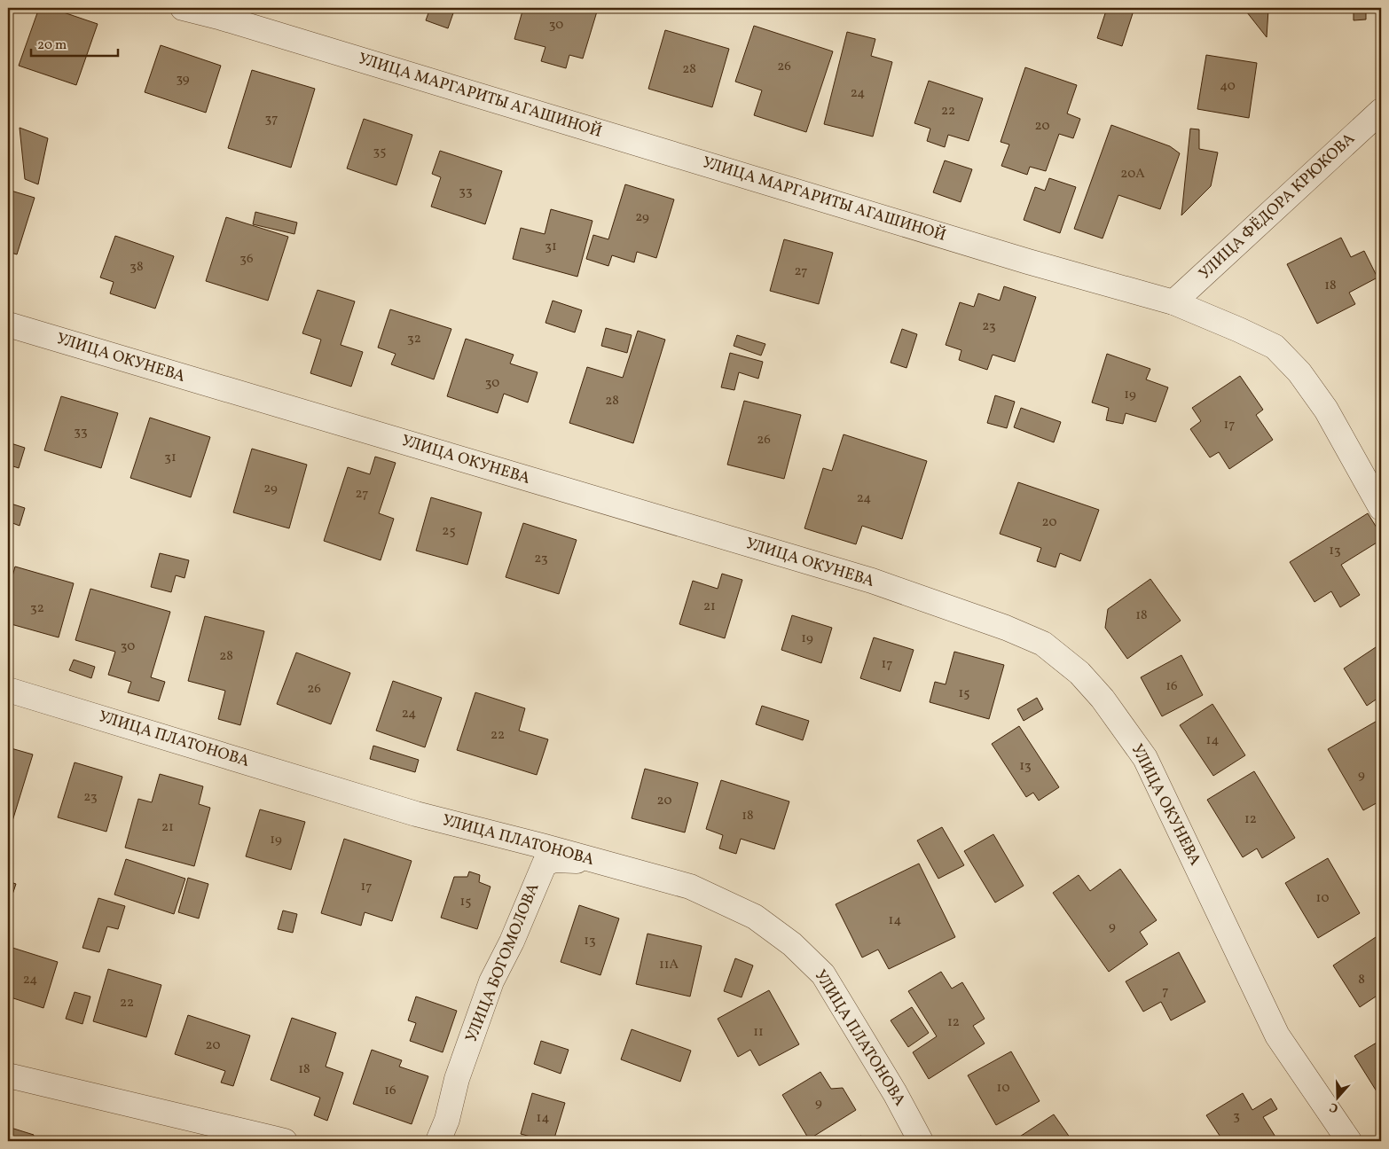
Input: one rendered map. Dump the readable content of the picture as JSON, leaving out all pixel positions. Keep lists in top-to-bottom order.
{
  "streets": {
    "street": [
      "УЛИЦА МАРГАРИТЫ АГАШИНОЙ",
      "УЛИЦА ФЁДОРА КРЮКОВА",
      "УЛИЦА ОКУНЕВА",
      "УЛИЦА ПЛАТОНОВА",
      "УЛИЦА БОГОМОЛОВА"
    ]
  },
  "crossings": [
    ["УЛИЦА МАРГАРИТЫ АГАШИНОЙ", "УЛИЦА ФЁДОРА КРЮКОВА"],
    ["УЛИЦА ПЛАТОНОВА", "УЛИЦА БОГОМОЛОВА"]
  ],
  "house_numbers": [
    "30",
    "26",
    "28",
    "39",
    "40",
    "24",
    "22",
    "37",
    "20",
    "35",
    "20А",
    "33",
    "29",
    "31",
    "36",
    "38",
    "27",
    "18",
    "23",
    "32",
    "30",
    "19",
    "28",
    "17",
    "33",
    "26",
    "31",
    "29",
    "27",
    "24",
    "20",
    "25",
    "13",
    "23",
    "21",
    "32",
    "18",
    "19",
    "30",
    "28",
    "17",
    "16",
    "26",
    "15",
    "24",
    "22",
    "14",
    "13",
    "9",
    "23",
    "20",
    "18",
    "12",
    "21",
    "19",
    "17",
    "10",
    "15",
    "14",
    "9",
    "13",
    "11А",
    "24",
    "8",
    "7",
    "22",
    "12",
    "11",
    "20",
    "18",
    "10",
    "16",
    "9",
    "3",
    "14"
  ],
  "scale_bar": "20 m",
  "north": "bottom"
}
